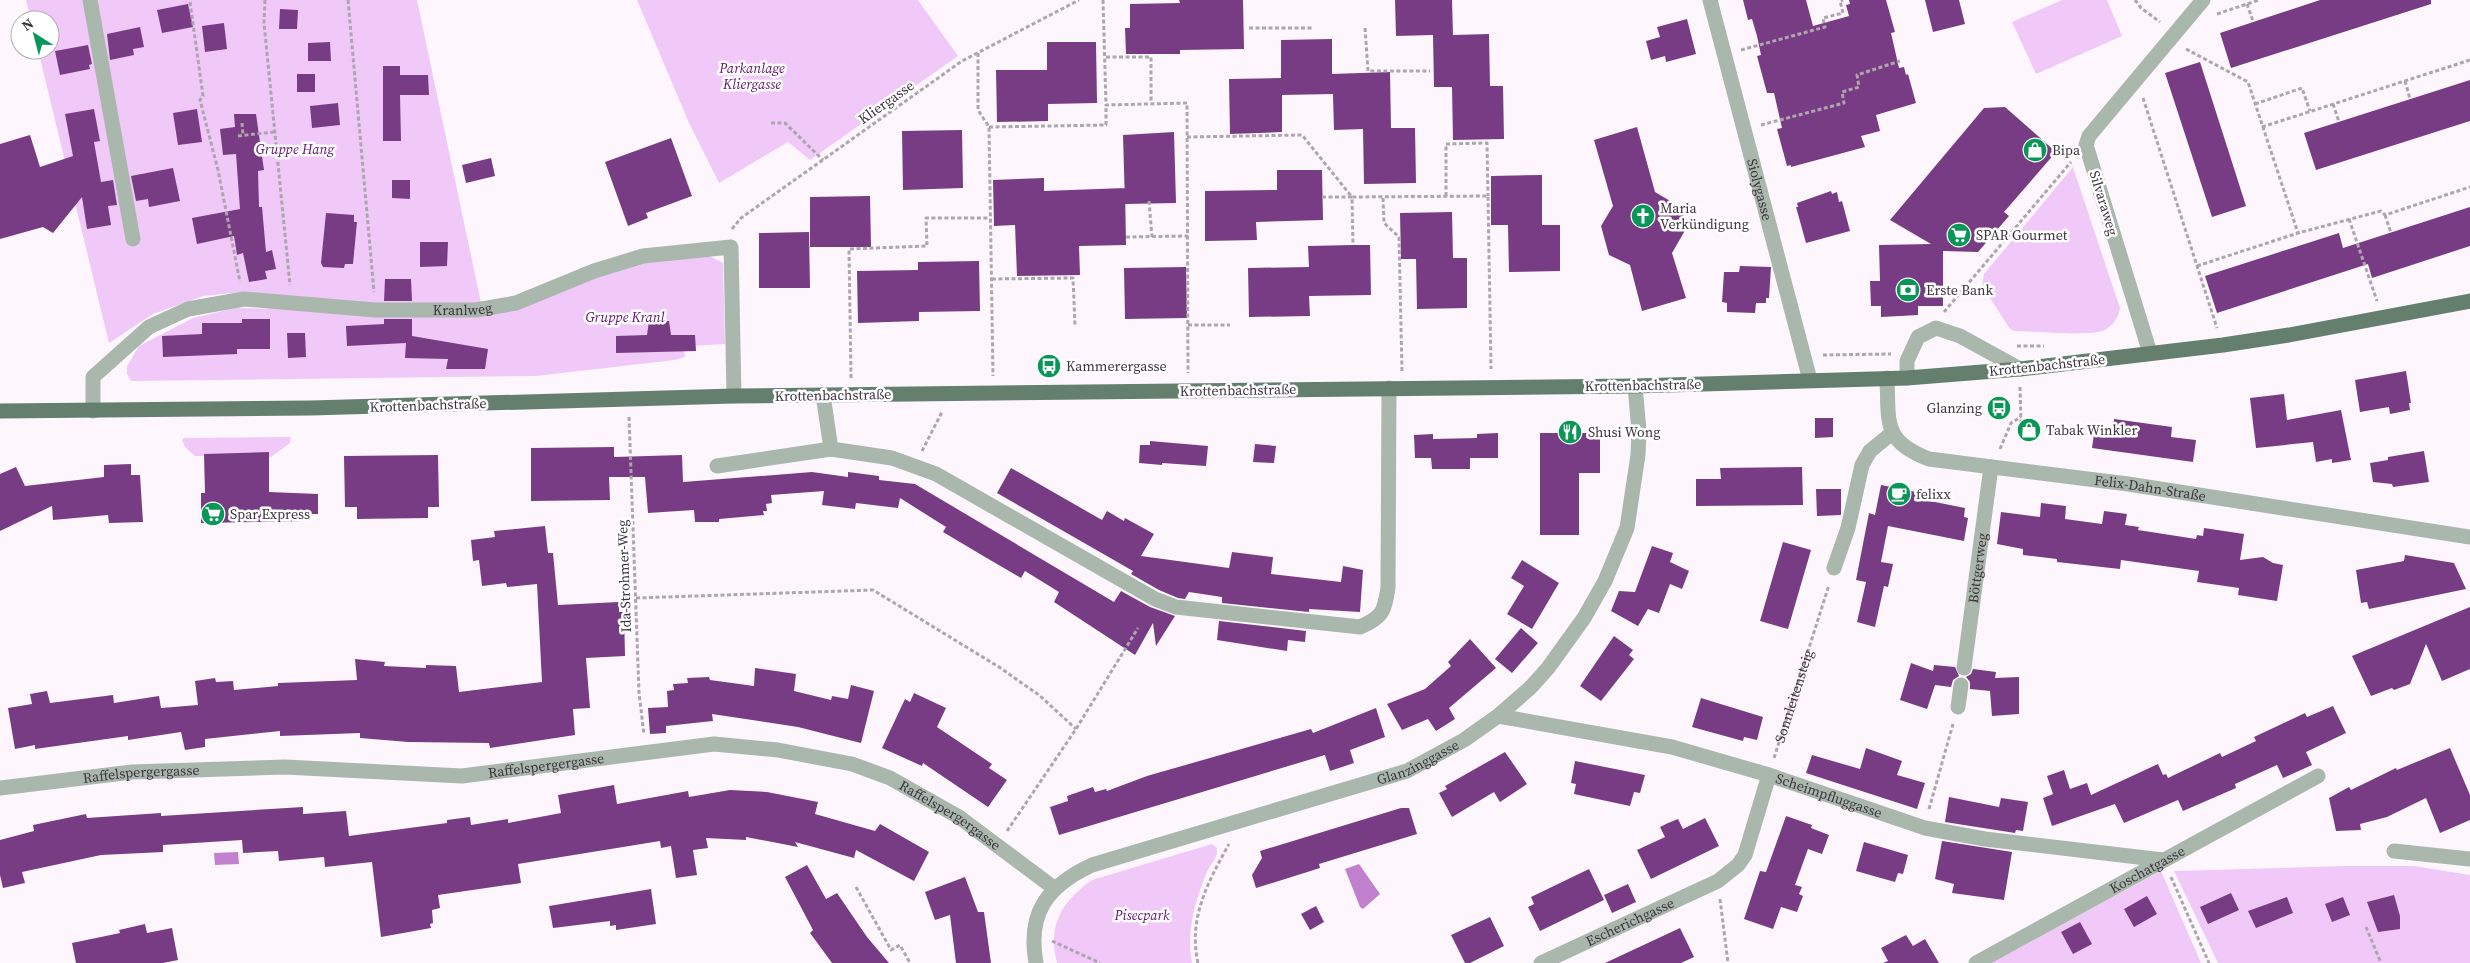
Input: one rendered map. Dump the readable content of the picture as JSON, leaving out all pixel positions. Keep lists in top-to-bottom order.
{
  "streets": {
    "main road": ["Krottenbachstraße"],
    "street": [
      "Siolygasse",
      "Silvaraweg",
      "Kranlweg",
      "Felix-Dahn-Straße",
      "Böttgerweg",
      "Glanzinggasse",
      "Raffelspergergasse",
      "Scheimpfluggasse",
      "Koschatgasse",
      "Escherichgasse"
    ],
    "path": ["Kliergasse", "Ida-Strohmer-Weg", "Sonnleitensteig"]
  },
  "crossings": [
    ["Kliergasse", "Kranlweg"],
    ["Siolygasse", "Krottenbachstraße"],
    ["Silvaraweg", "Krottenbachstraße"],
    ["Kranlweg", "Krottenbachstraße"],
    ["Krottenbachstraße", "Ida-Strohmer-Weg"],
    ["Krottenbachstraße", "Glanzinggasse"],
    ["Felix-Dahn-Straße", "Böttgerweg"],
    ["Ida-Strohmer-Weg", "Raffelspergergasse"],
    ["Sonnleitensteig", "Scheimpfluggasse"],
    ["Glanzinggasse", "Raffelspergergasse"],
    ["Glanzinggasse", "Scheimpfluggasse"],
    ["Scheimpfluggasse", "Koschatgasse"]
  ],
  "parks": [
    "Parkanlage Kliergasse",
    "Gruppe Hang",
    "Gruppe Kranl",
    "Pisecpark"
  ],
  "places": {
    "shop": ["Bipa", "Tabak Winkler"],
    "church": ["Maria Verkündigung"],
    "supermarket": ["SPAR Gourmet", "Spar Express"],
    "bank": ["Erste Bank"],
    "bus stop": ["Kammerergasse", "Glanzing"],
    "restaurant": ["Shusi Wong"],
    "cafe": ["felixx"]
  },
  "north": "top left"
}
